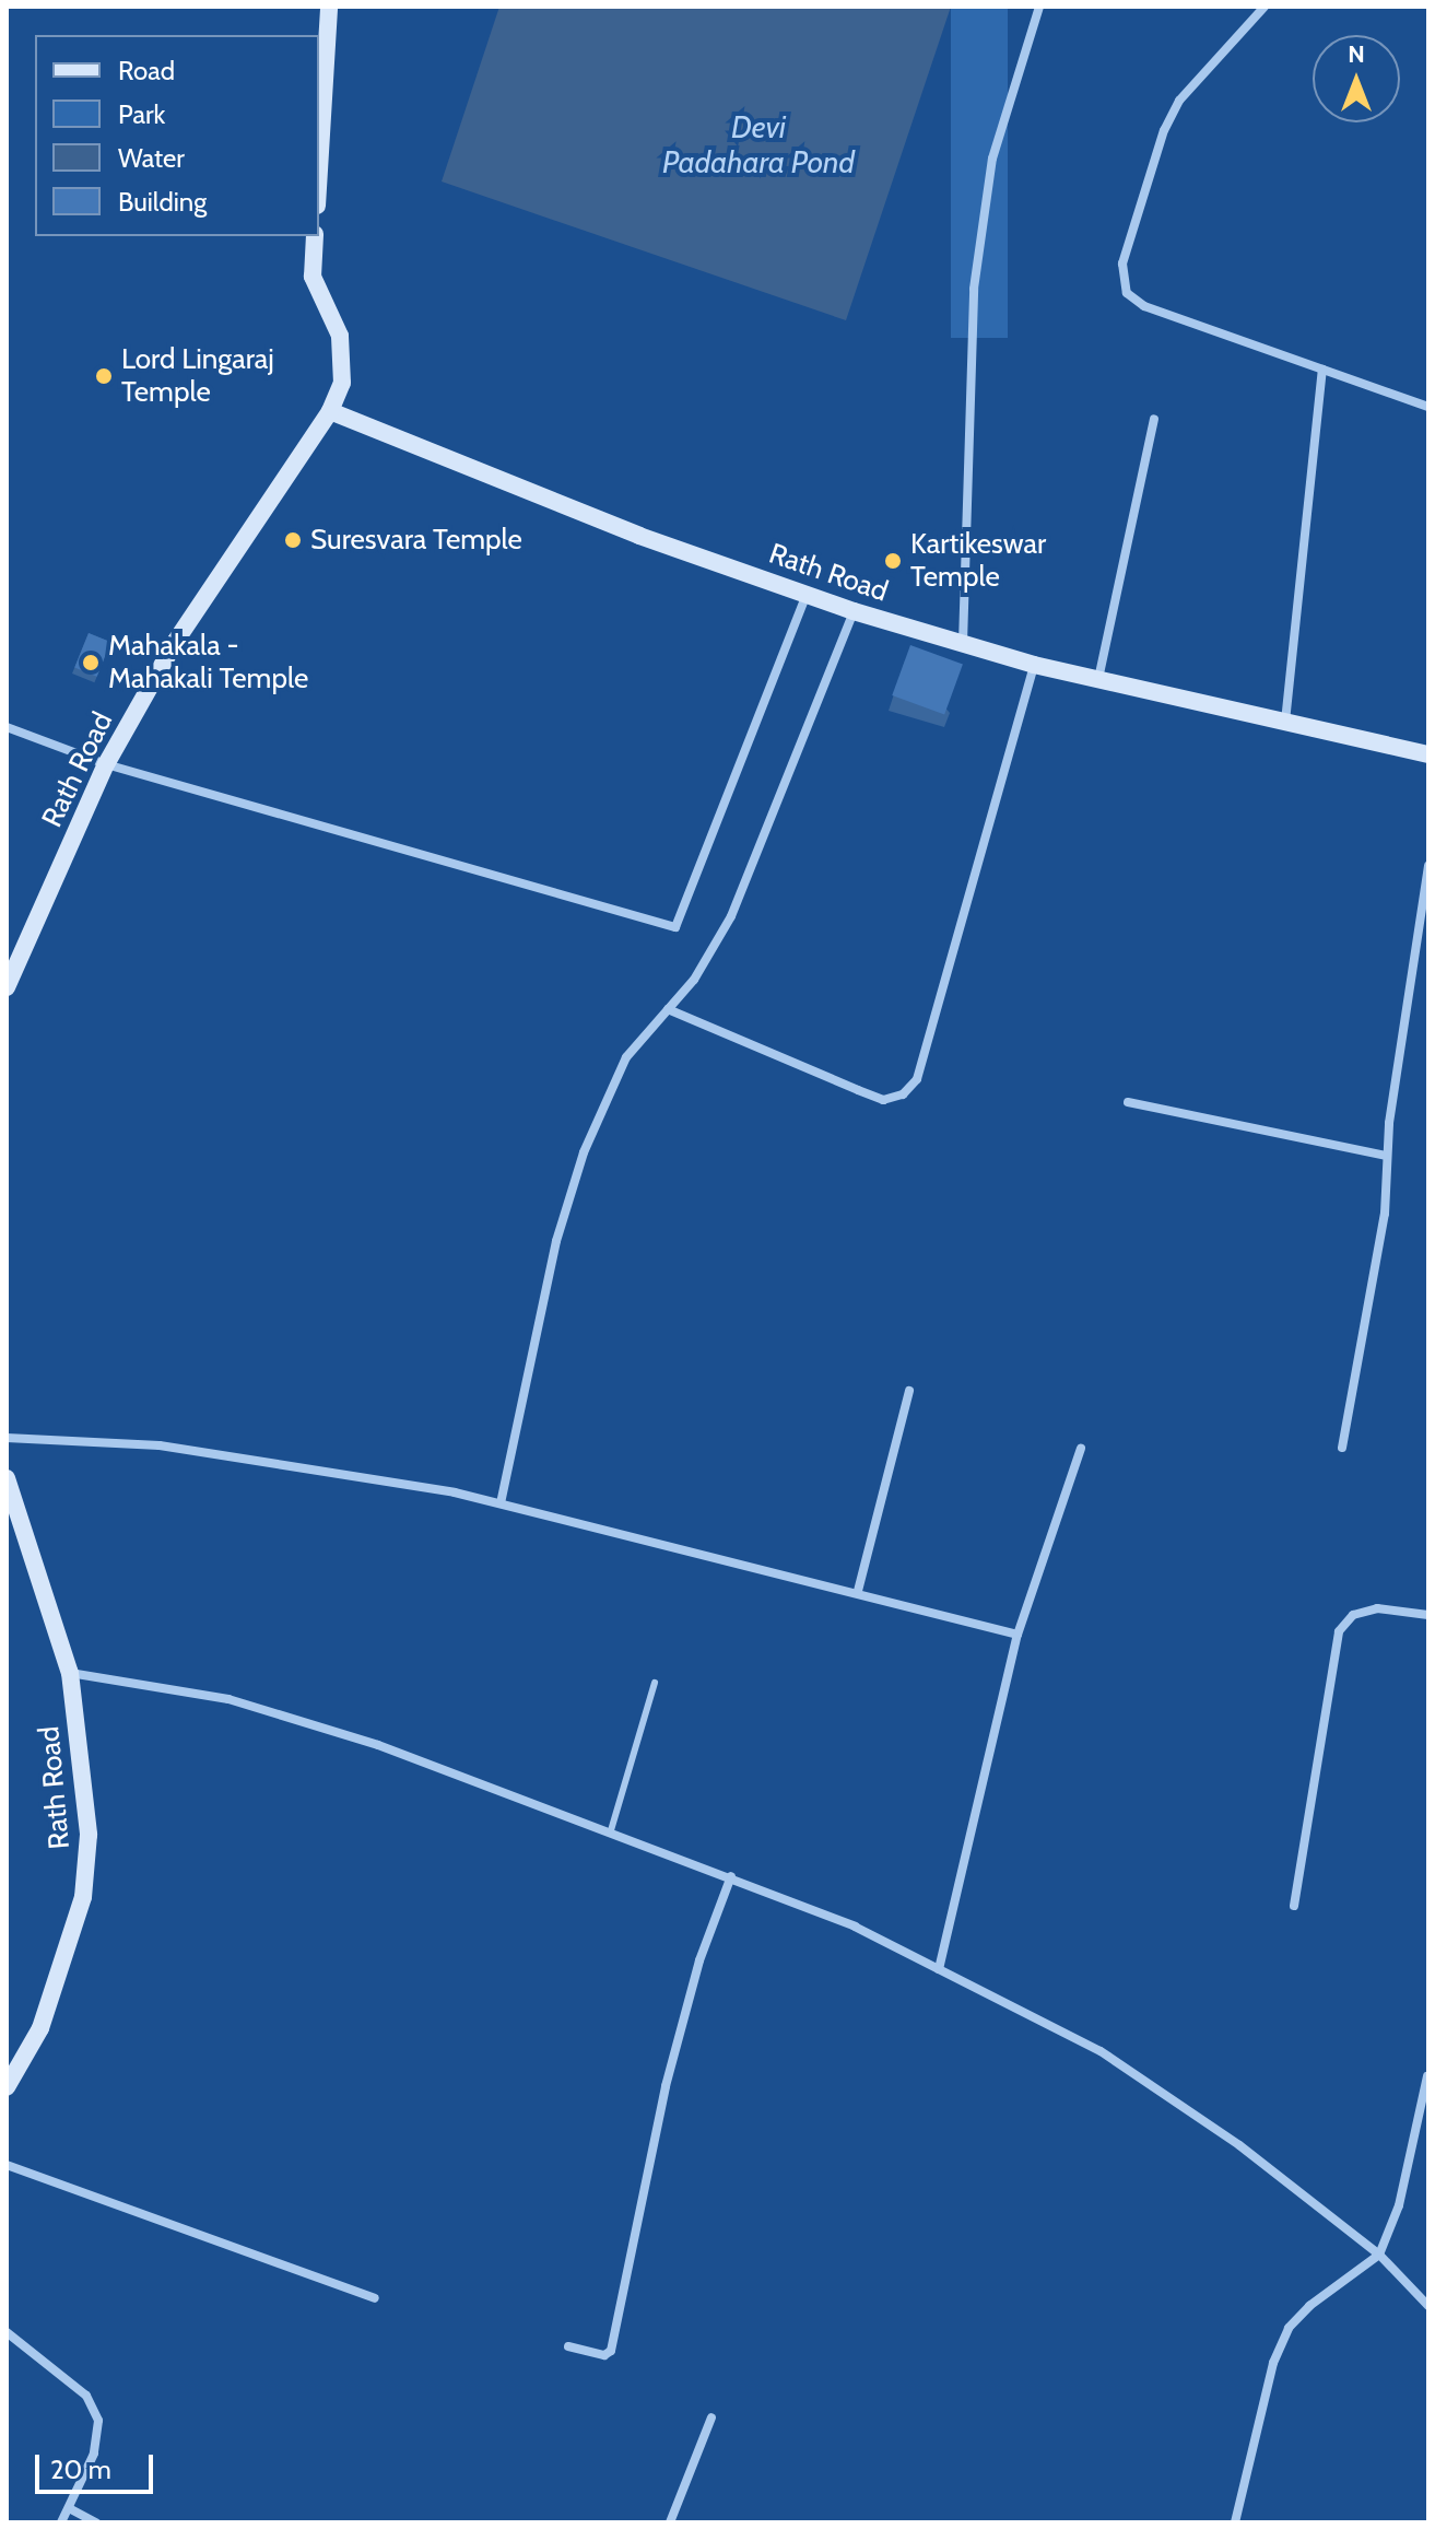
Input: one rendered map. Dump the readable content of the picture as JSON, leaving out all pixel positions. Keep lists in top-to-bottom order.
{
  "streets": {
    "street": ["Rath Road"]
  },
  "water": ["Devi Padahara Pond"],
  "places": [
    "Lord Lingaraj Temple",
    "Suresvara Temple",
    "Kartikeswar Temple",
    "Mahakala - Mahakali Temple"
  ],
  "legend": [
    "Road",
    "Park",
    "Water",
    "Building"
  ],
  "scale_bar": "20 m",
  "north": "top"
}
